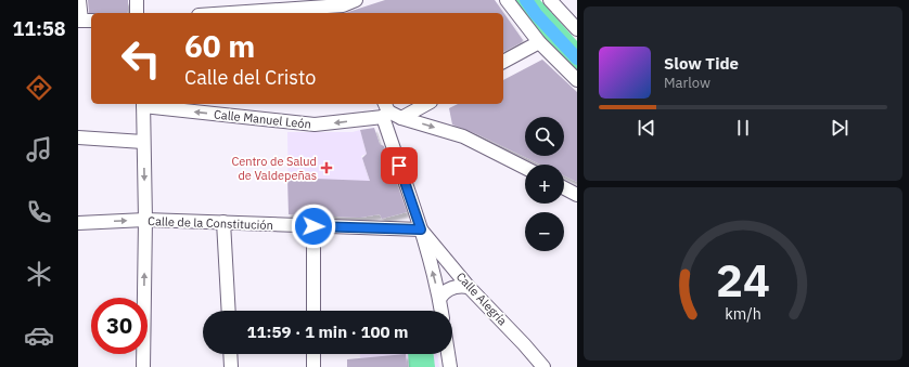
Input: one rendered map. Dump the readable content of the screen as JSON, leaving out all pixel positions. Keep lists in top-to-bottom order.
{
  "streets": {
    "street": ["Calle Manuel León", "Calle de la Constitución", "Calle Alegría"]
  },
  "crossings": [
    ["Calle de la Constitución", "Calle Alegría"]
  ],
  "places": {
    "health": ["Centro de Salud de Valdepeñas"]
  },
  "page": {
    "tabs": "11:58",
    "turn": ["60 m", "Calle del Cristo"],
    "song": ["Slow Tide", "Marlow"],
    "map_buttons": ["+", "−"],
    "limit": "30",
    "trip": "11:59 · 1 min · 100 m",
    "gauge": ["24", "km/h"]
  }
}
